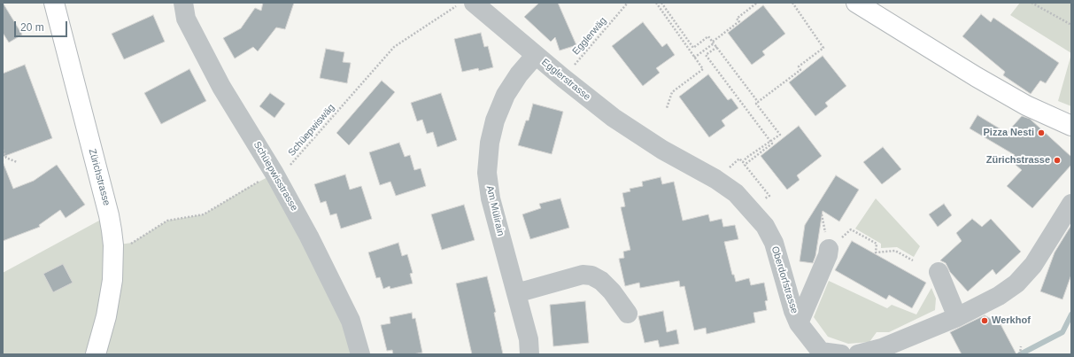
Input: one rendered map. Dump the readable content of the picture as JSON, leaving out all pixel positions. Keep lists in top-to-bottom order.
{
  "streets": {
    "main road": ["Zürichstrasse"],
    "street": [
      "Egglerstrasse",
      "Schüepwisstrasse",
      "Am Mülirain",
      "Oberdorfstrasse"
    ],
    "path": ["Egglerwäg", "Schüepwiswäg"]
  },
  "crossings": [
    ["Egglerwäg", "Egglerstrasse"],
    ["Egglerstrasse", "Am Mülirain"],
    ["Egglerstrasse", "Oberdorfstrasse"],
    ["Schüepwiswäg", "Schüepwisstrasse"]
  ],
  "places": ["Pizza Nesti", "Zürichstrasse", "Werkhof"],
  "scale_bar": "20 m"
}
